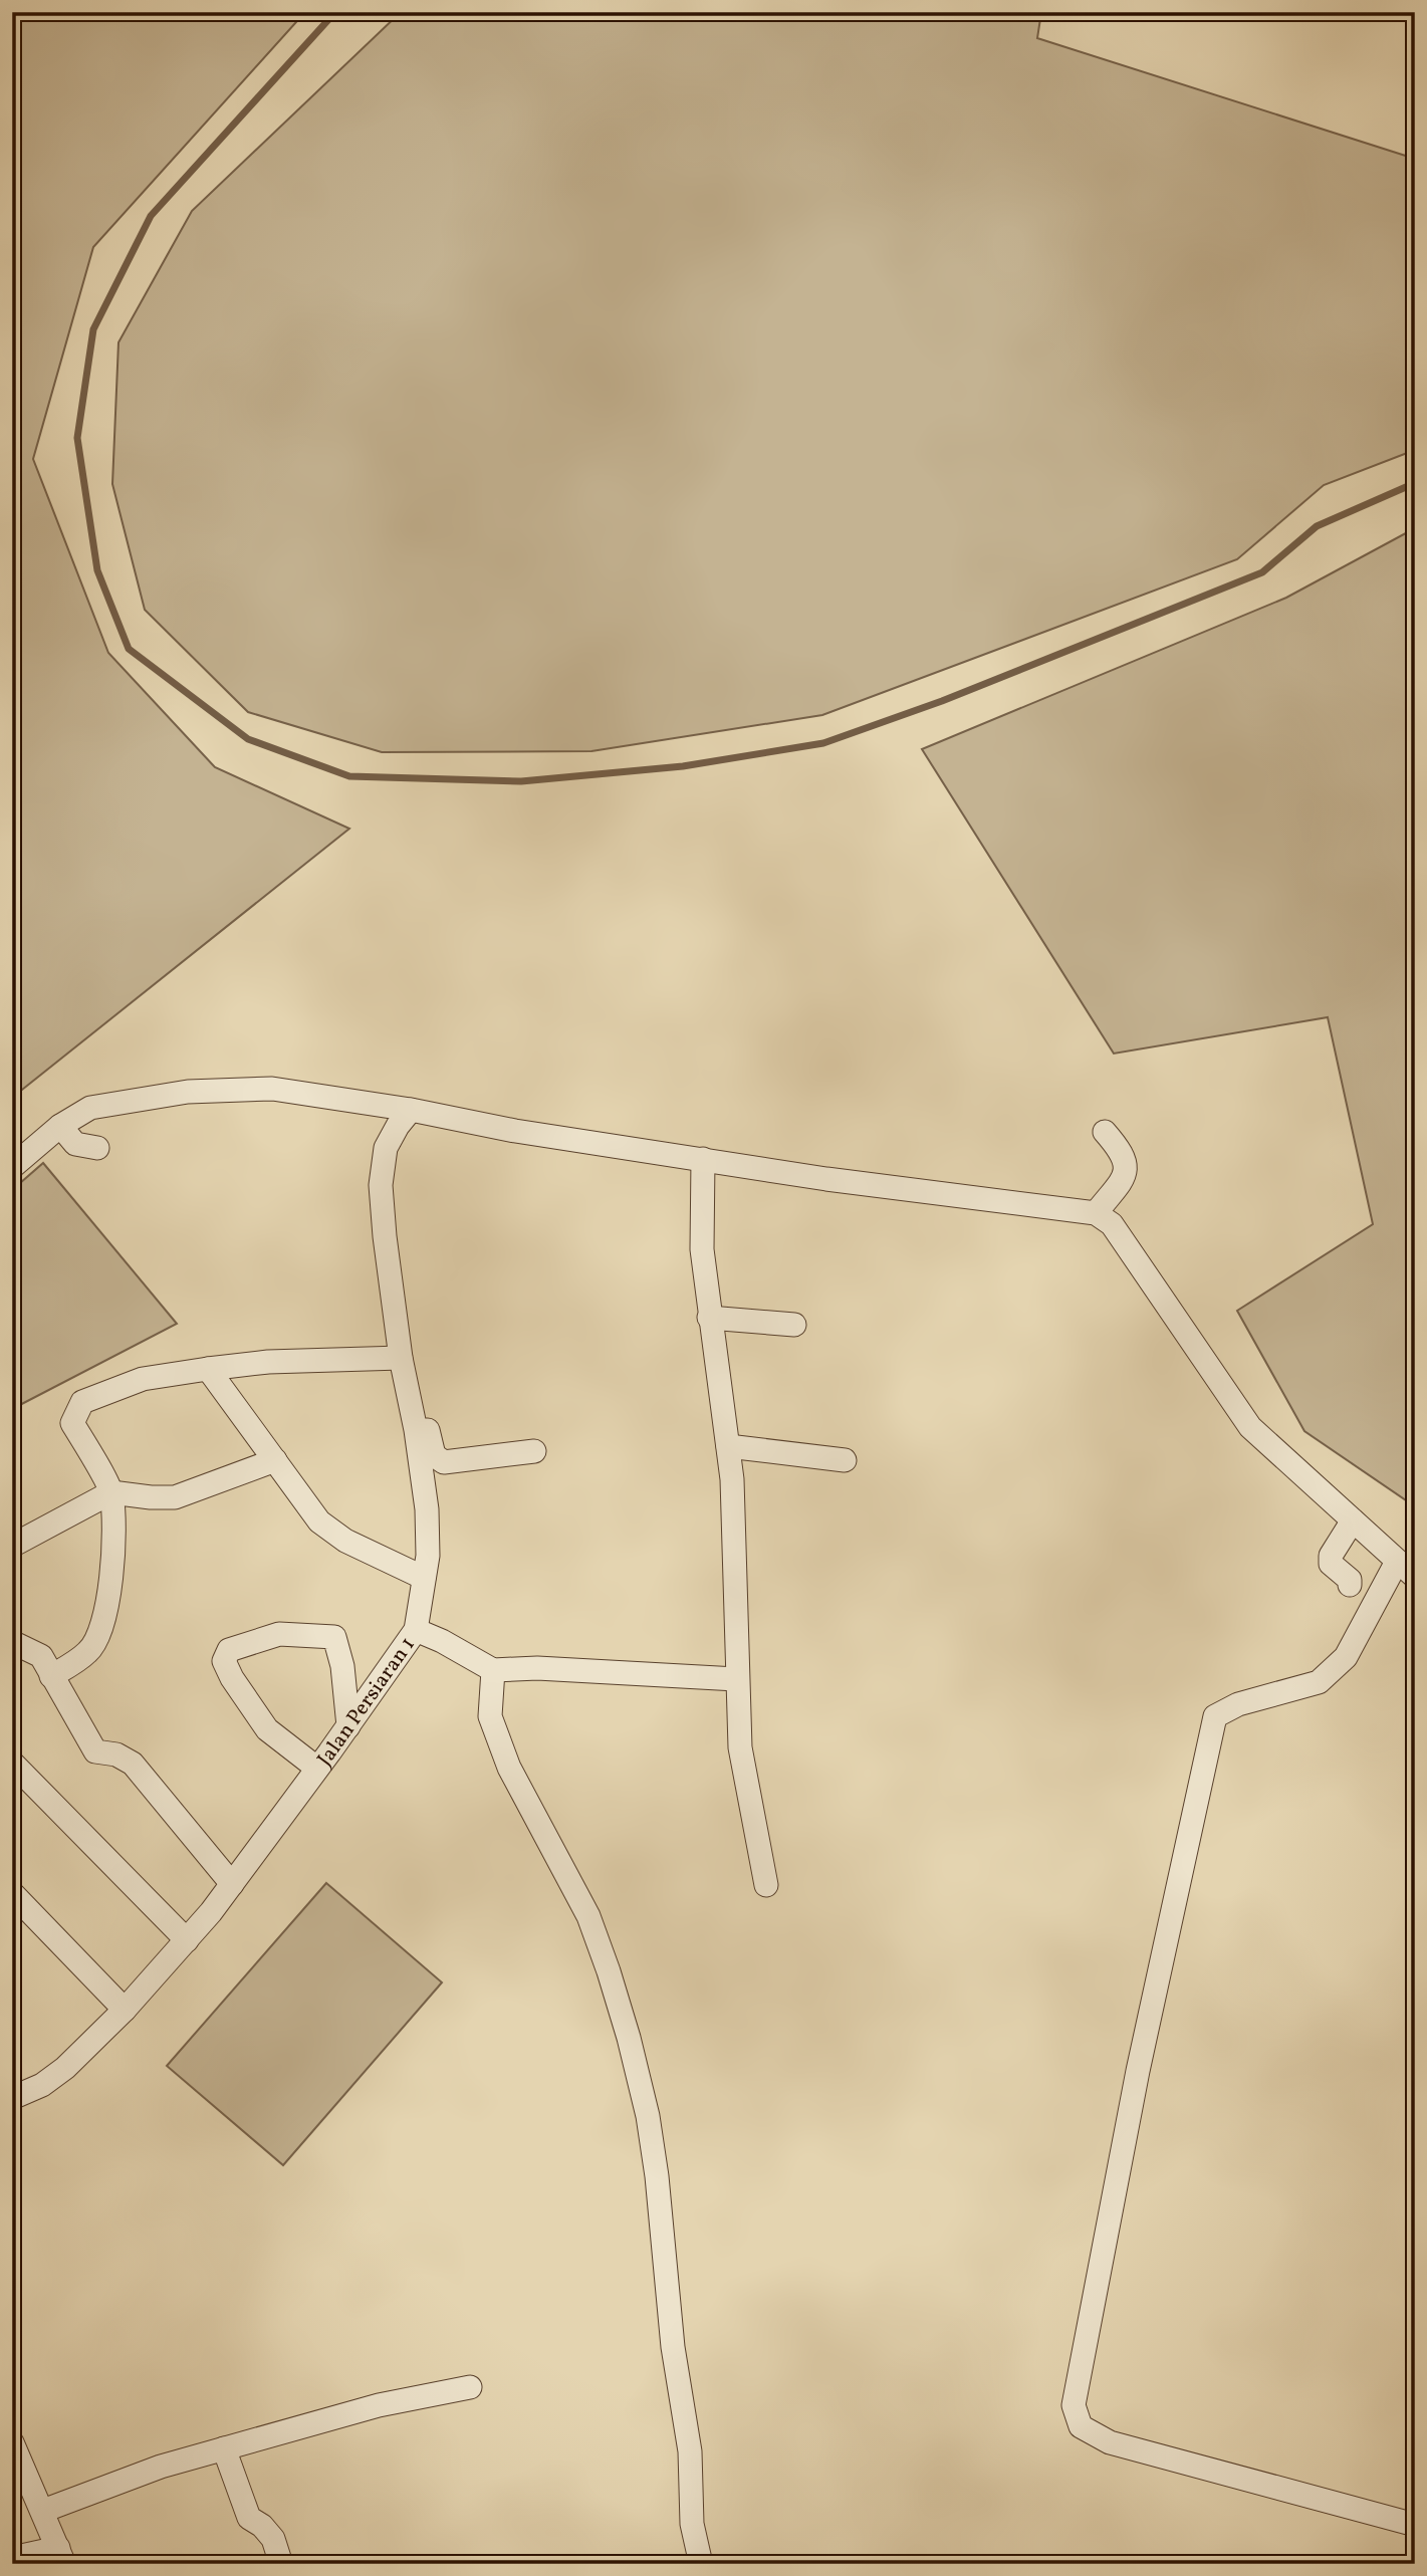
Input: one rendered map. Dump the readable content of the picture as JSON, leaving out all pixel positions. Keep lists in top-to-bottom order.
{
  "streets": {
    "street": ["Jalan Persiaran 1"]
  }
}
